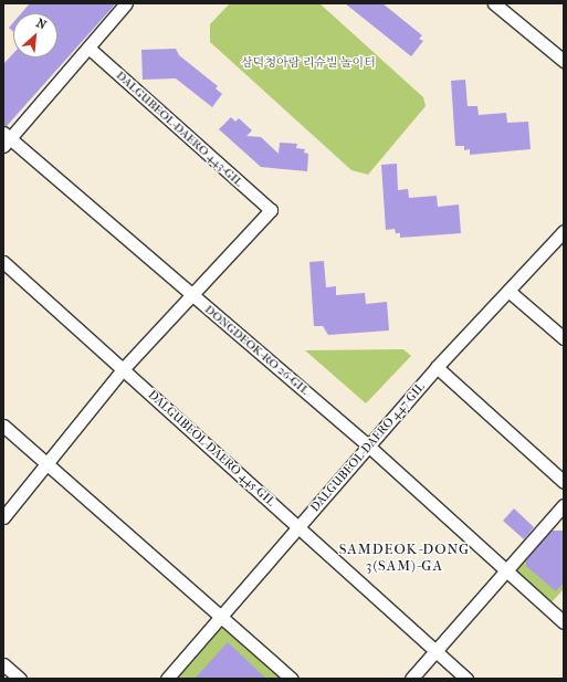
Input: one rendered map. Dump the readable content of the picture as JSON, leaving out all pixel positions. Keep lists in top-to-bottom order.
{
  "streets": {
    "street": [
      "DALGUBEOL-DAERO 443-GIL",
      "DONGDEOK-RO 26-GIL",
      "DALGUBEOL-DAERO 447-GIL",
      "DALGUBEOL-DAERO 445-GIL"
    ]
  },
  "crossings": [
    ["DALGUBEOL-DAERO 443-GIL", "DONGDEOK-RO 26-GIL"],
    ["DONGDEOK-RO 26-GIL", "DALGUBEOL-DAERO 447-GIL"],
    ["DALGUBEOL-DAERO 447-GIL", "DALGUBEOL-DAERO 445-GIL"]
  ],
  "districts": ["SAMDEOK-DONG 3(SAM)-GA"],
  "parks": ["삼덕청아람 리슈빌 놀이터"],
  "north": "top right"
}
